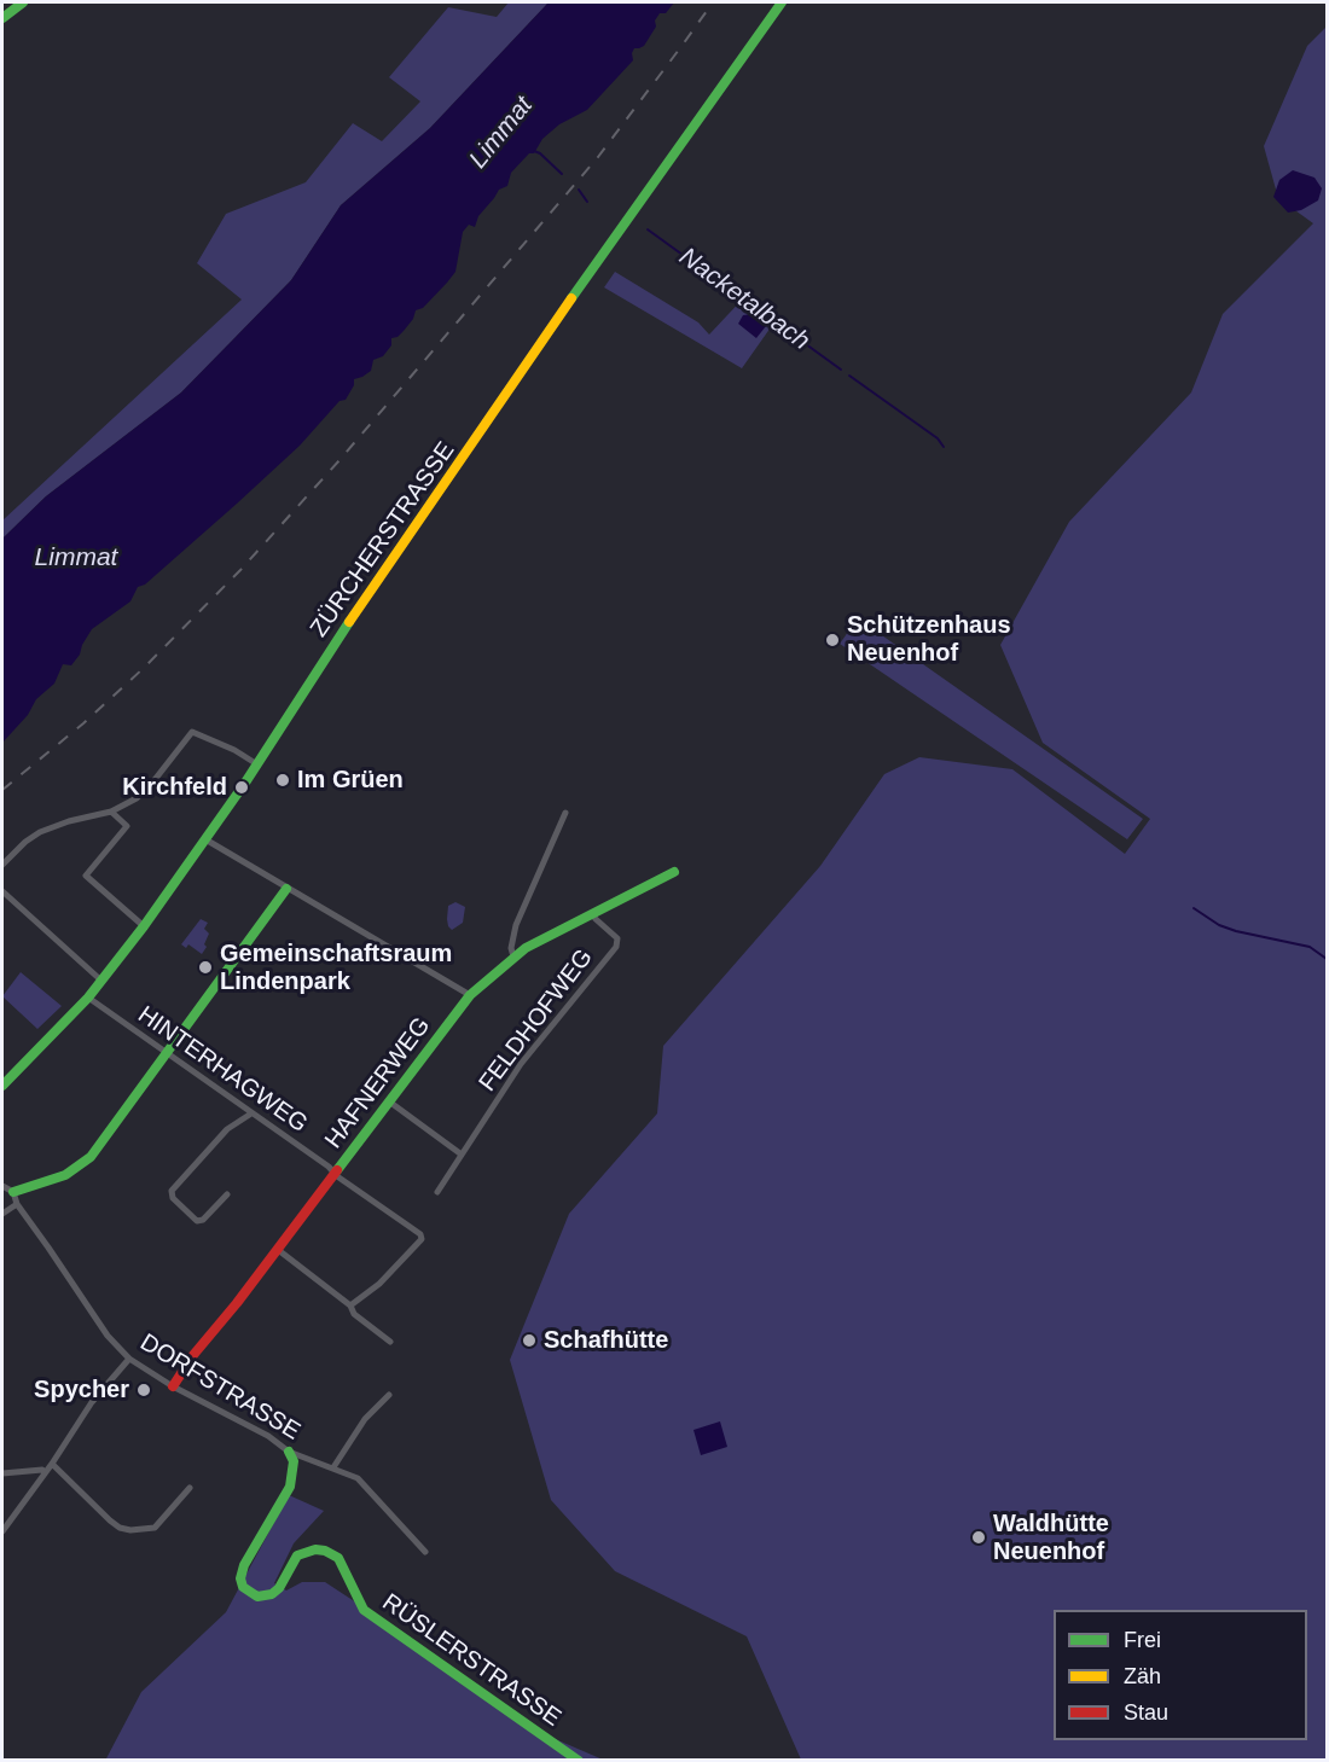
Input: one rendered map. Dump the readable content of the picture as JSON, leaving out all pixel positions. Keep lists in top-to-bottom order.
{
  "streets": {
    "main road": ["ZÜRCHERSTRASSE", "HAFNERWEG", "RÜSLERSTRASSE"],
    "street": ["FELDHOFWEG", "HINTERHAGWEG", "DORFSTRASSE"]
  },
  "crossings": [
    ["ZÜRCHERSTRASSE", "HINTERHAGWEG"],
    ["FELDHOFWEG", "HAFNERWEG"],
    ["HINTERHAGWEG", "HAFNERWEG"],
    ["HAFNERWEG", "DORFSTRASSE"],
    ["DORFSTRASSE", "RÜSLERSTRASSE"]
  ],
  "water": ["Limmat", "Nacketalbach"],
  "places": [
    "Schützenhaus Neuenhof",
    "Im Grüen",
    "Kirchfeld",
    "Gemeinschaftsraum Lindenpark",
    "Schafhütte",
    "Spycher",
    "Waldhütte Neuenhof"
  ],
  "legend": ["Frei", "Zäh", "Stau"]
}
